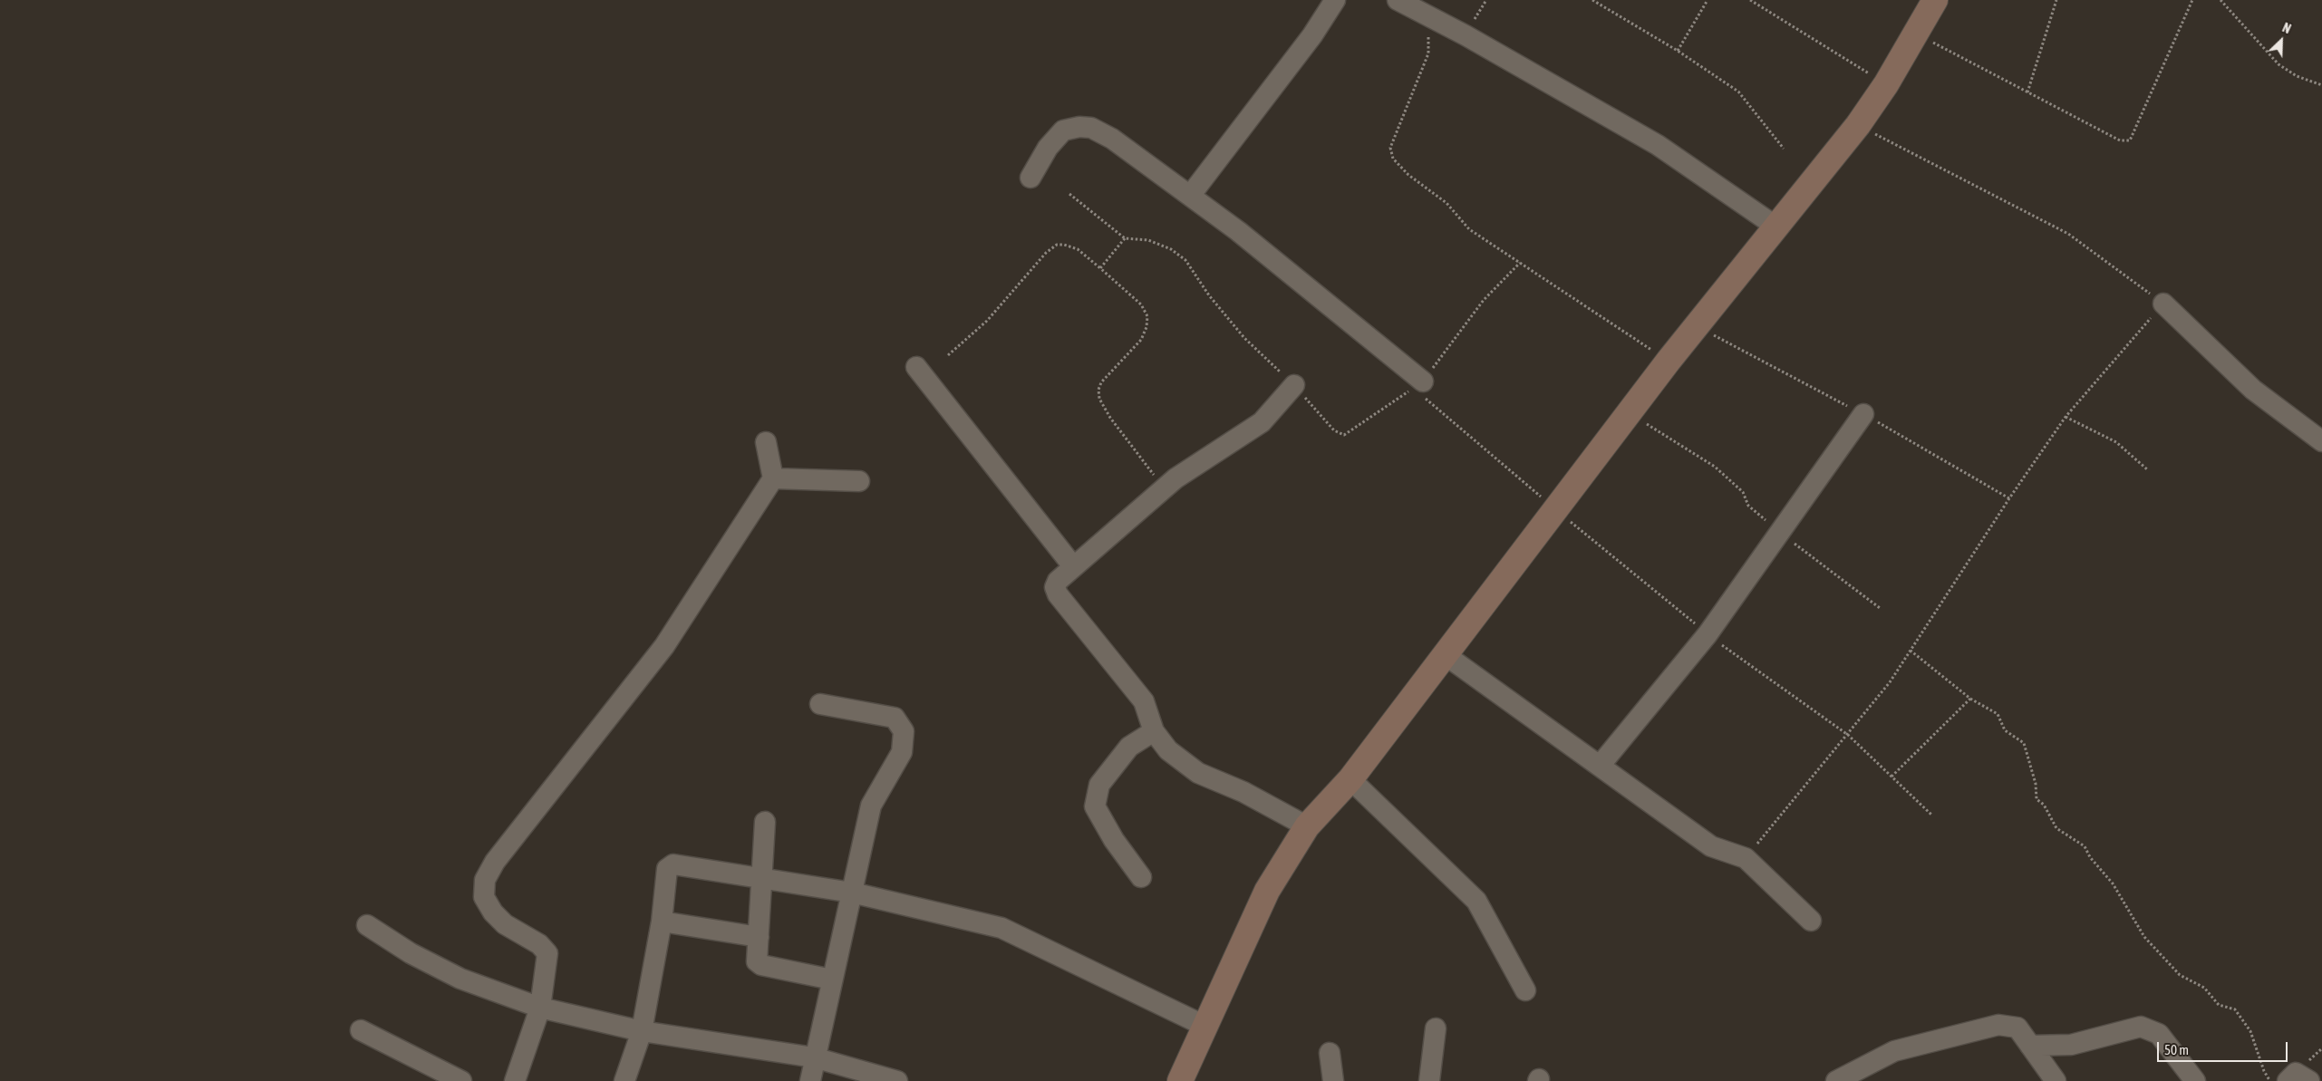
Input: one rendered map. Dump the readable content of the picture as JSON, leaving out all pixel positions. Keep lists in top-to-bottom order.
{
  "scale_bar": "50 m",
  "north": "top right"
}
